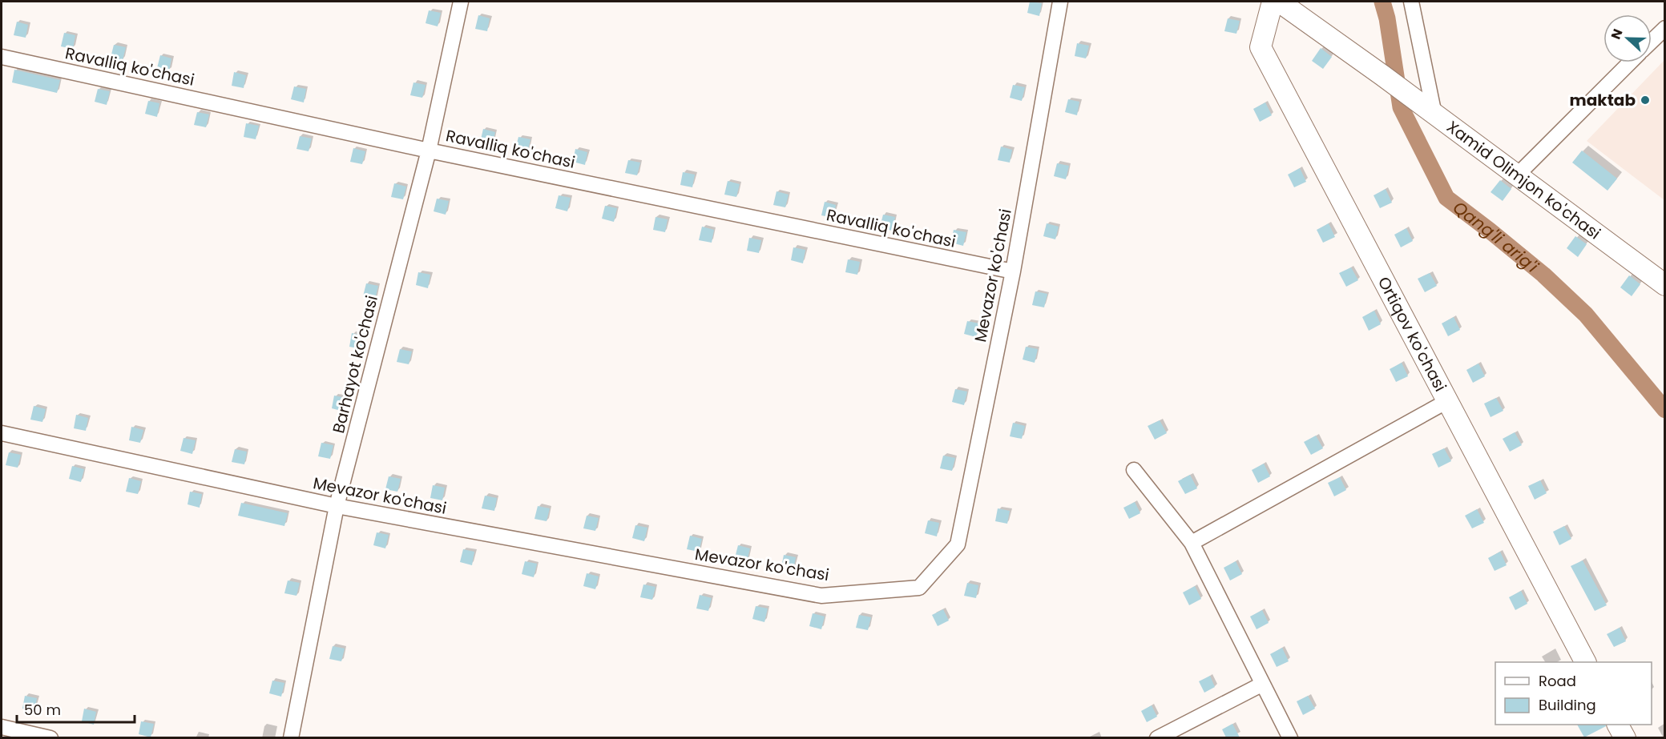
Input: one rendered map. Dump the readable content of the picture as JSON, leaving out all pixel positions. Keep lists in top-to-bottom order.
{
  "streets": {
    "street": [
      "Ravalliq ko'chasi",
      "Xamid Olimjon ko'chasi",
      "Mevazor ko'chasi",
      "Ortiqov ko'chasi",
      "Barhayot ko'chasi"
    ]
  },
  "crossings": [
    ["Ravalliq ko'chasi", "Mevazor ko'chasi"],
    ["Ravalliq ko'chasi", "Barhayot ko'chasi"],
    ["Mevazor ko'chasi", "Barhayot ko'chasi"]
  ],
  "water": ["Qang'li arig'i"],
  "places": ["maktab"],
  "legend": ["Road", "Building"],
  "scale_bar": "50 m",
  "north": "left"
}
